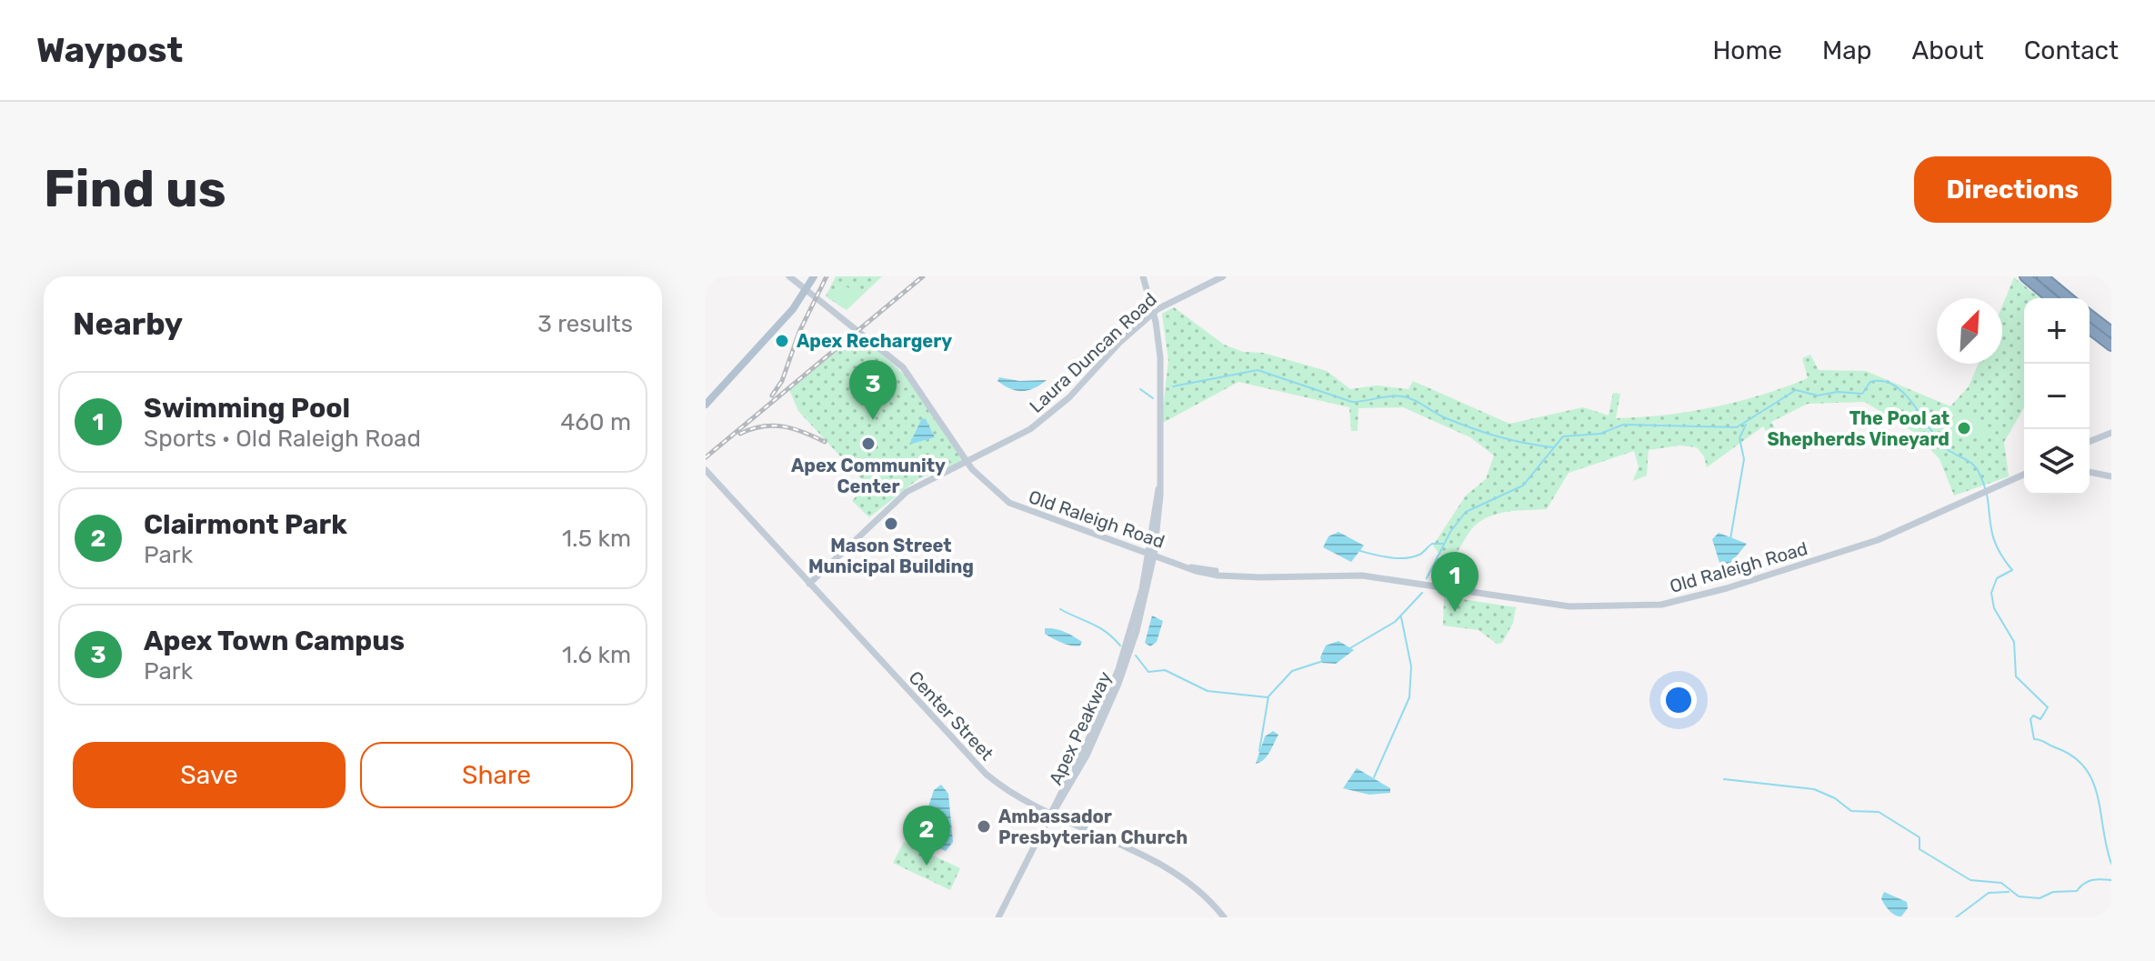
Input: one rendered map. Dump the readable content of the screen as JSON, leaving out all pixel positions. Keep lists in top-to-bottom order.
{
  "streets": {
    "main road": [
      "Laura Duncan Road",
      "Old Raleigh Road",
      "Center Street",
      "Apex Peakway"
    ]
  },
  "crossings": [
    ["Laura Duncan Road", "Old Raleigh Road"],
    ["Laura Duncan Road", "Center Street"],
    ["Laura Duncan Road", "Apex Peakway"],
    ["Old Raleigh Road", "Apex Peakway"],
    ["Center Street", "Apex Peakway"]
  ],
  "places": [
    "Apex Rechargery",
    "The Pool at Shepherds Vineyard",
    "Apex Community Center",
    "Mason Street Municipal Building",
    "Ambassador Presbyterian Church"
  ],
  "north": "top right",
  "page": {
    "header": "Waypost",
    "nav": [
      "Home",
      "Map",
      "About",
      "Contact"
    ],
    "buttons": [
      "Directions",
      ["Save", "Share"]
    ],
    "title": "Find us",
    "heading": ["Nearby", "3 results"],
    "map_buttons": ["+", "−"],
    "pins": ["3", "1", "2"],
    "list": [
      {
        "mark": "1",
        "name": "Swimming Pool",
        "note": "Sports · Old Raleigh Road",
        "value": "460 m"
      },
      {
        "mark": "2",
        "name": "Clairmont Park",
        "note": "Park",
        "value": "1.5 km"
      },
      {
        "mark": "3",
        "name": "Apex Town Campus",
        "note": "Park",
        "value": "1.6 km"
      }
    ]
  }
}
